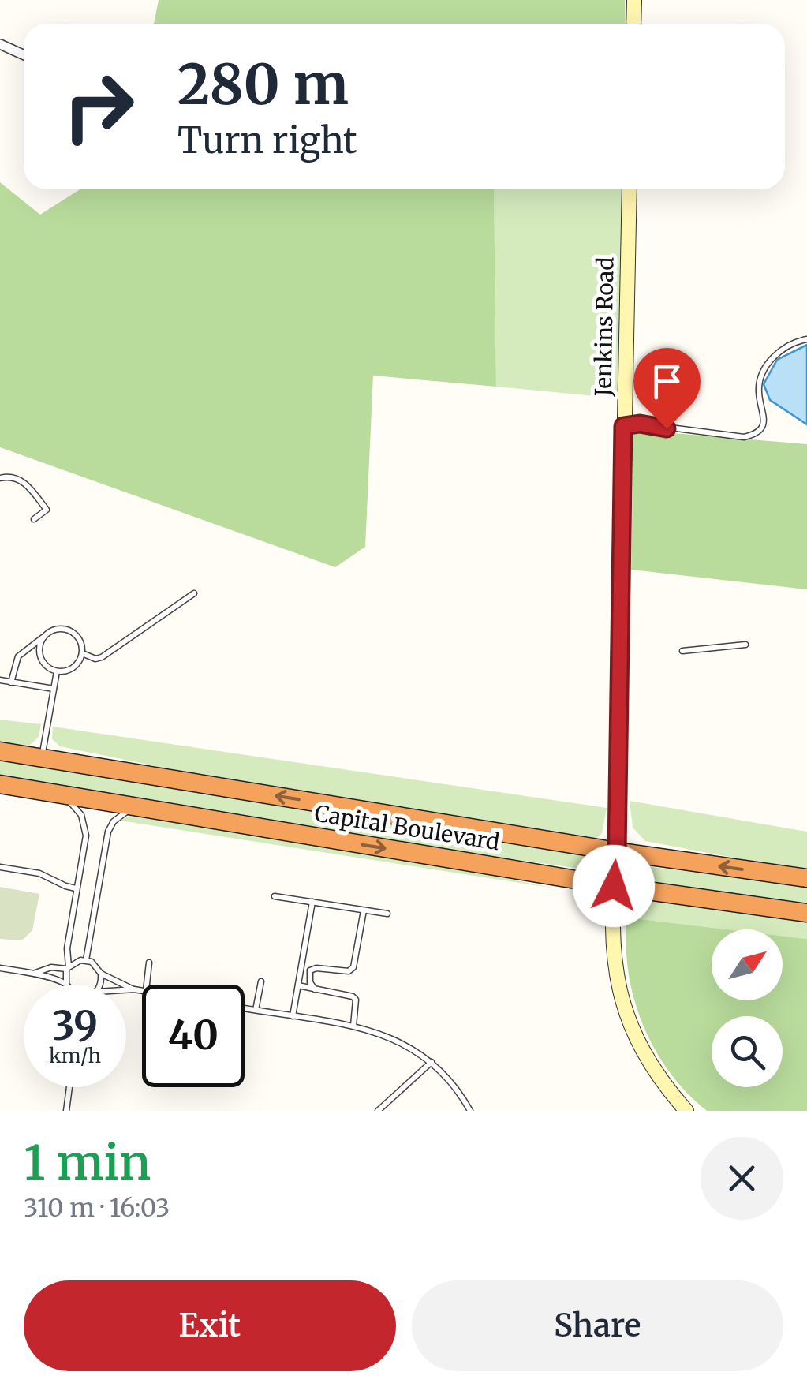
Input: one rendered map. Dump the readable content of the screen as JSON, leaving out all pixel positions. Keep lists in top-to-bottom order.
{
  "streets": {
    "highway": ["Capital Boulevard"],
    "street": ["Jenkins Road"]
  },
  "crossings": [
    ["Jenkins Road", "Capital Boulevard"]
  ],
  "north": "top right",
  "page": {
    "turn": ["280 m", "Turn right"],
    "speed": "39 km/h",
    "limit": "40",
    "heading": ["1 min", "310 m · 16:03"],
    "buttons": ["Exit", "Share"]
  }
}
